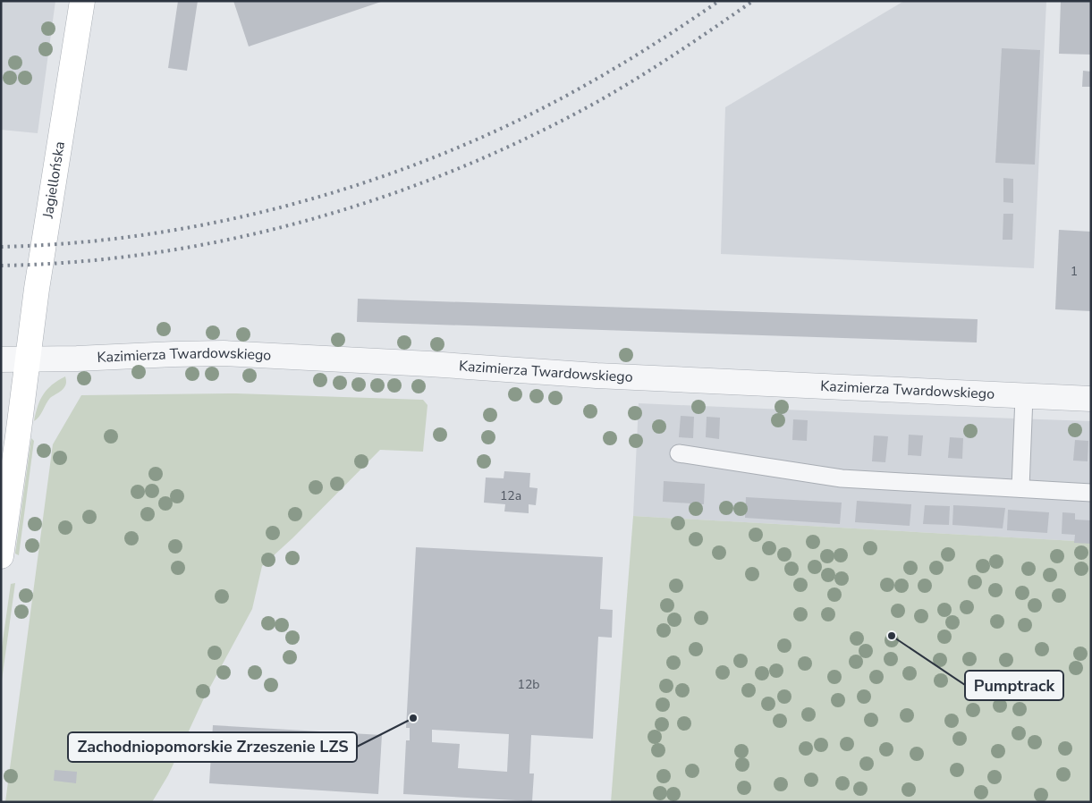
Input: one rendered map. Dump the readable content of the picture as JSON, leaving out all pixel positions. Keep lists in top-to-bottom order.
{
  "streets": {
    "street": ["Jagiellońska", "Kazimierza Twardowskiego"]
  },
  "crossings": [
    ["Jagiellońska", "Kazimierza Twardowskiego"]
  ],
  "places": ["Pumptrack", "Zachodniopomorskie Zrzeszenie LZS"],
  "house_numbers": ["1", "12a", "12b"]
}
